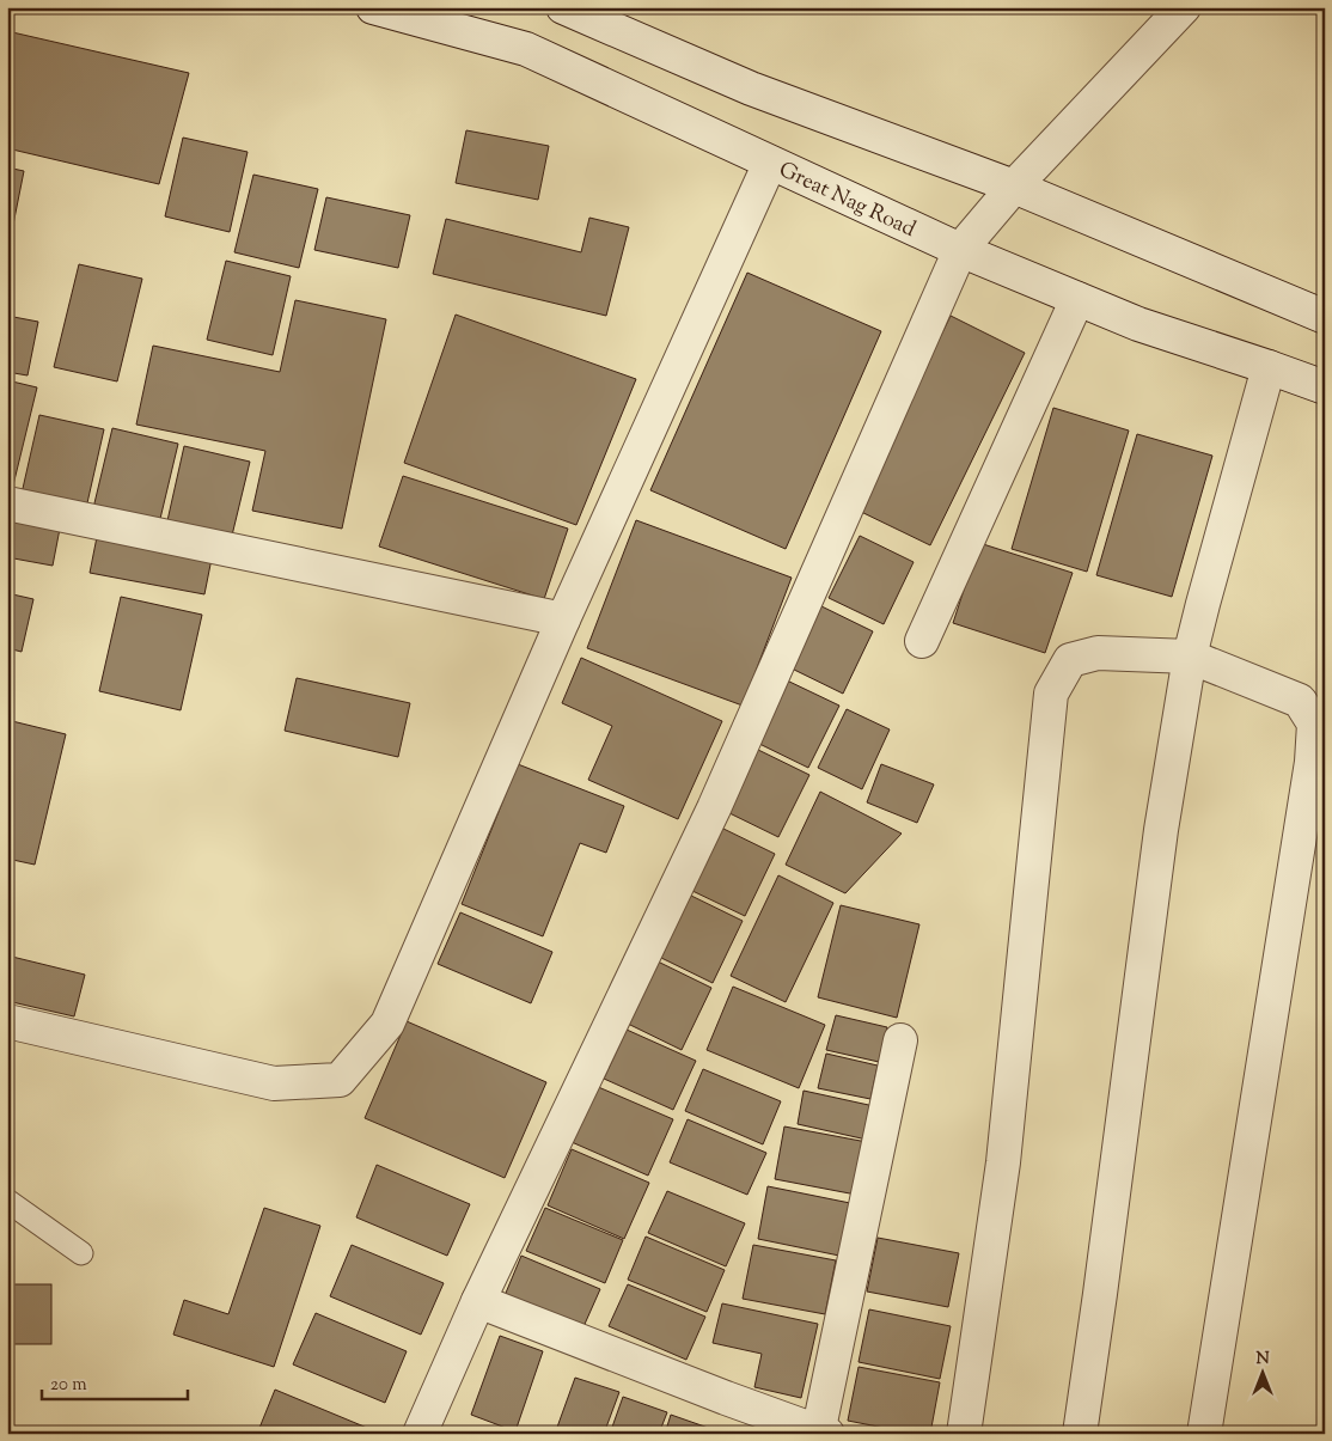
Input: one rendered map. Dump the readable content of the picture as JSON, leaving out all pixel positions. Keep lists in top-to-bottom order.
{
  "streets": {
    "street": ["Great Nag Road"]
  },
  "scale_bar": "20 m",
  "north": "top"
}
